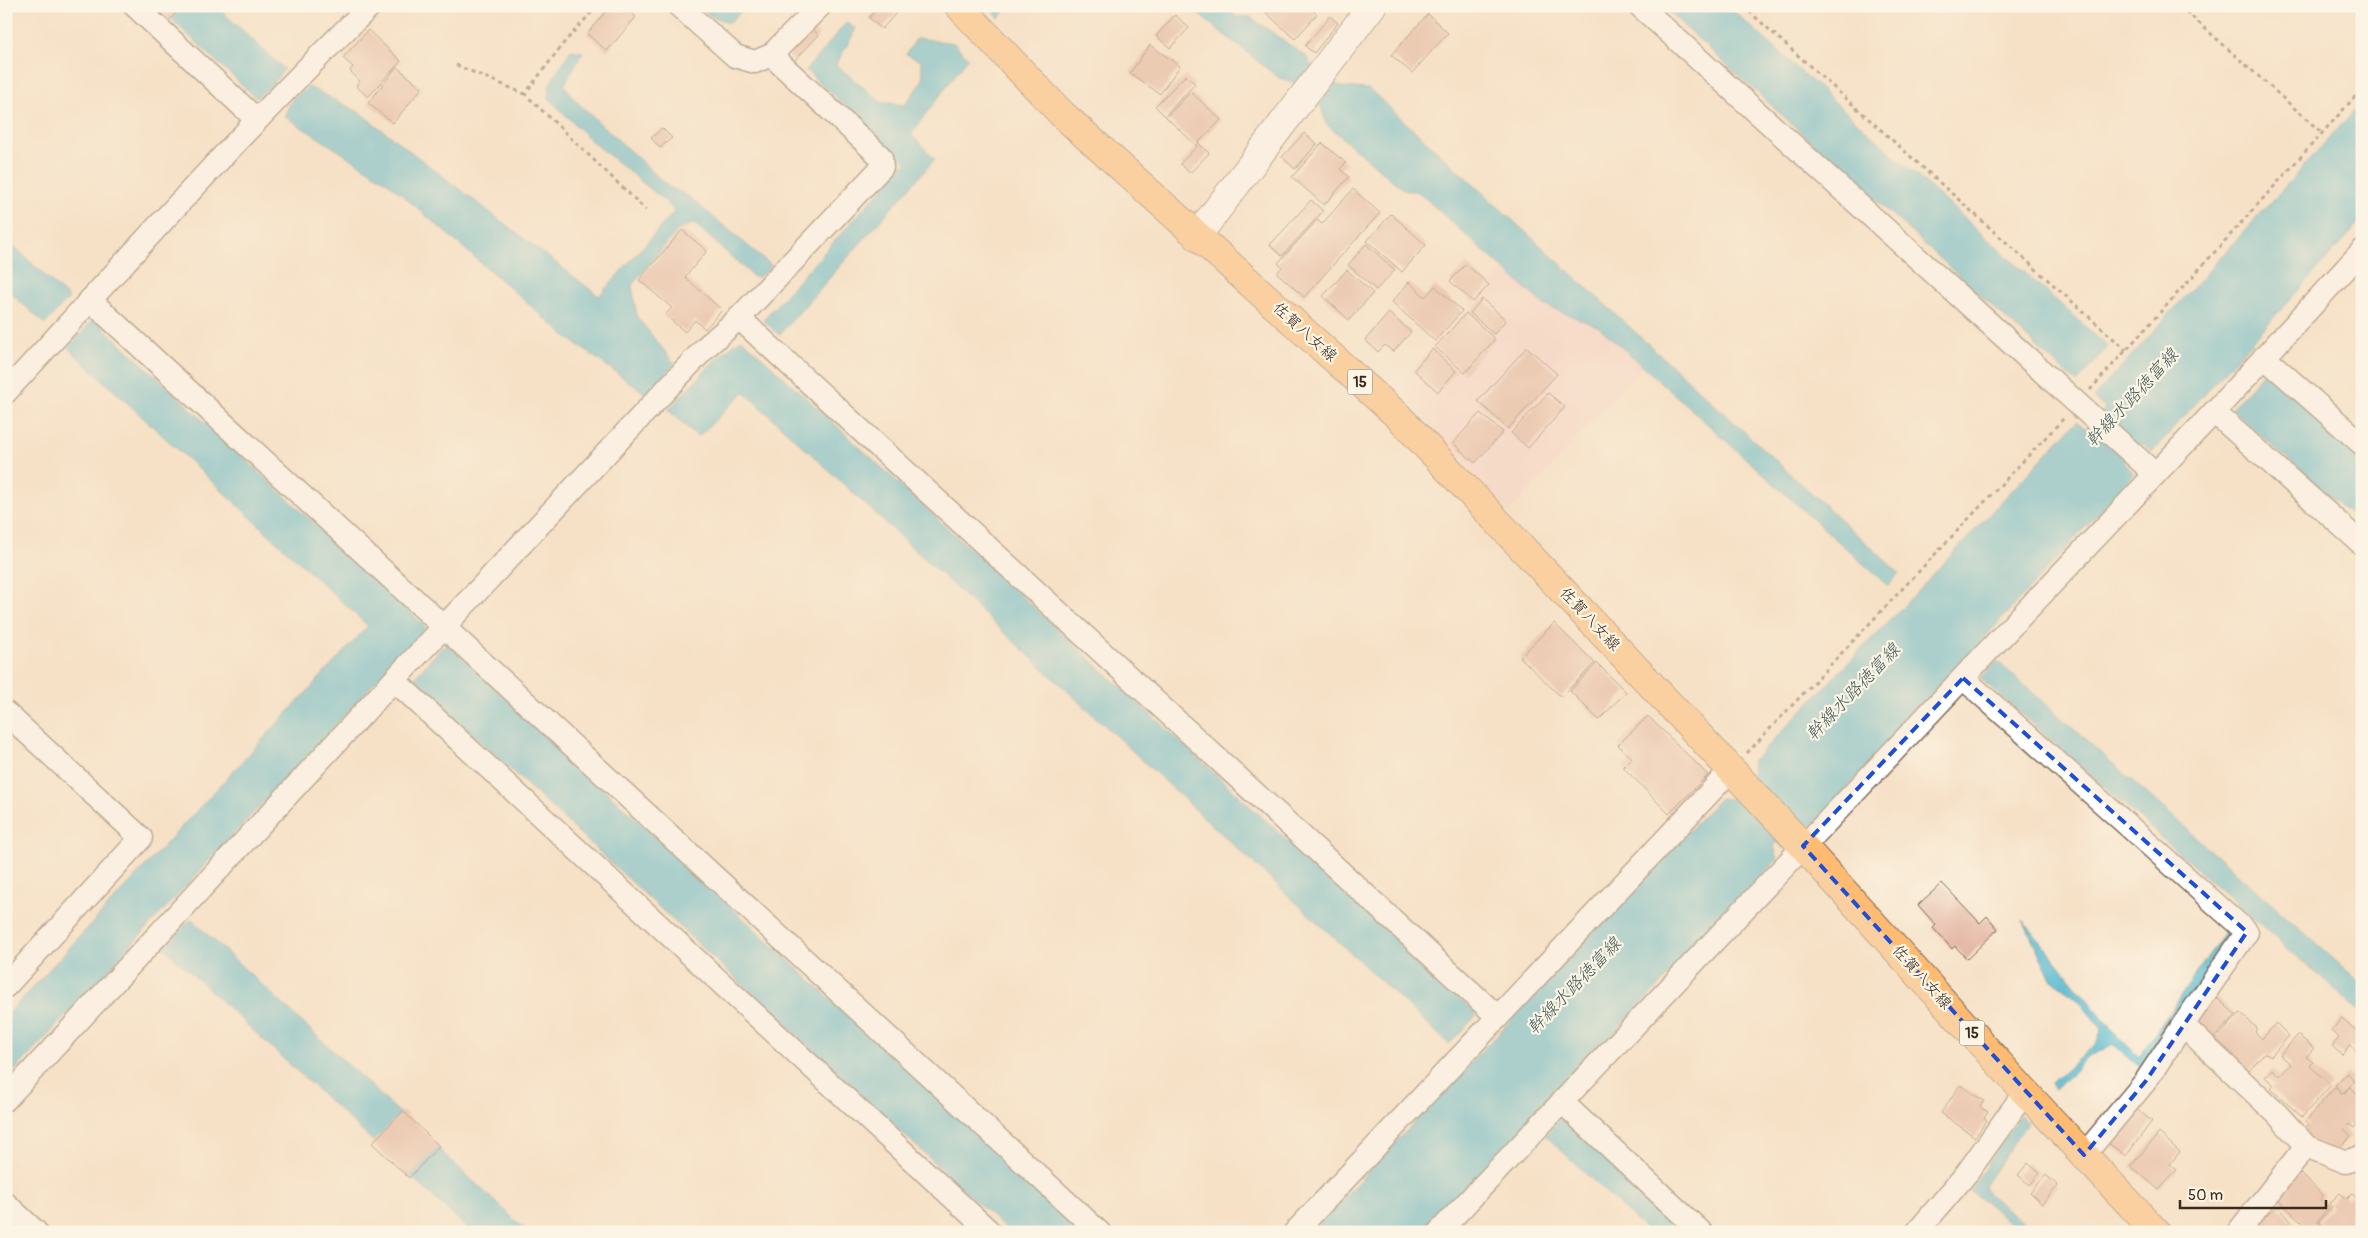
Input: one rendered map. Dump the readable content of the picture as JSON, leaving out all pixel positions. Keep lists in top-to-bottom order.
{
  "streets": {
    "main road": ["佐賀八女線", "15"]
  },
  "crossings": [
    ["佐賀八女線", "15"]
  ],
  "water": ["幹線水路徳富線"],
  "scale_bar": "50 m"
}
